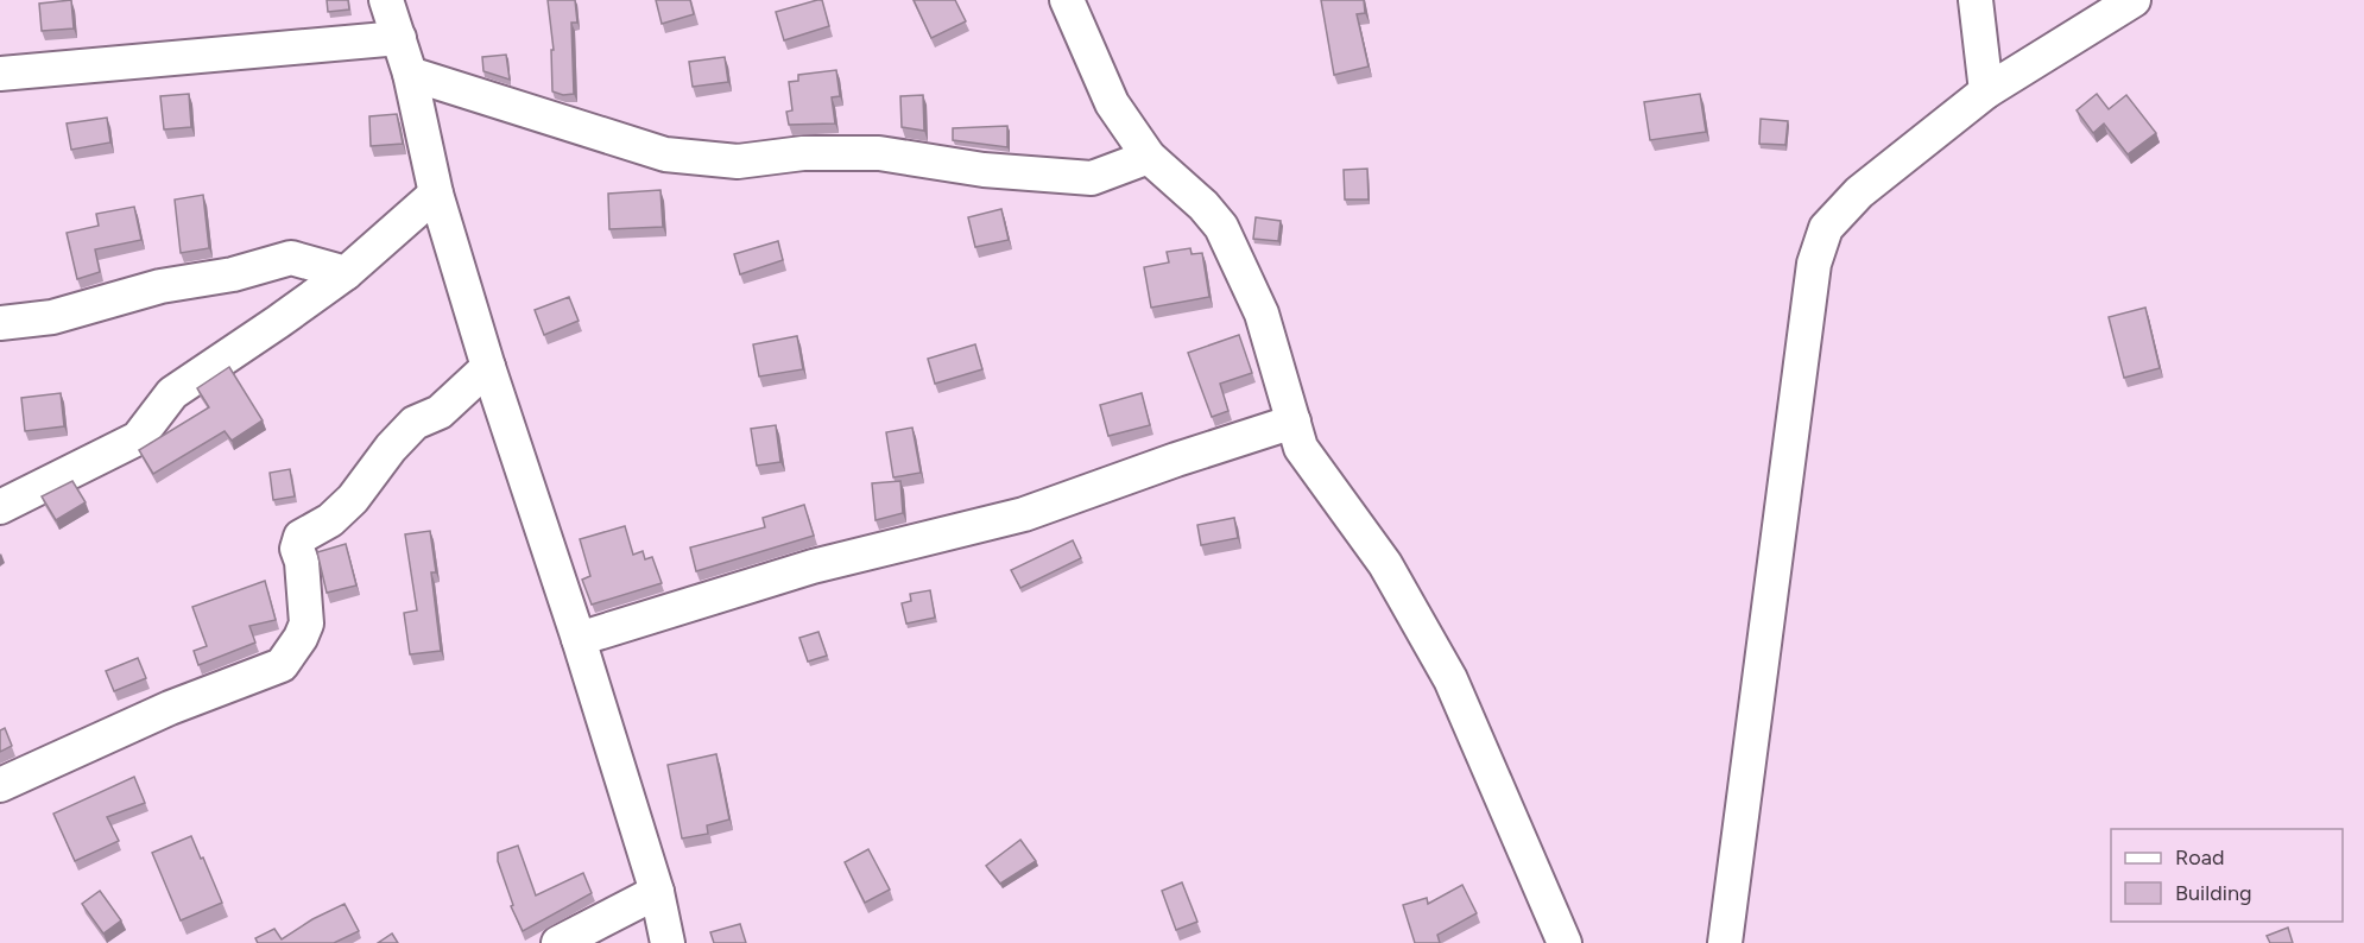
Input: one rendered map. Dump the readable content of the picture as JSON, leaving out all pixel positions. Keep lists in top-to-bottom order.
{
  "legend": ["Road", "Building"]
}
